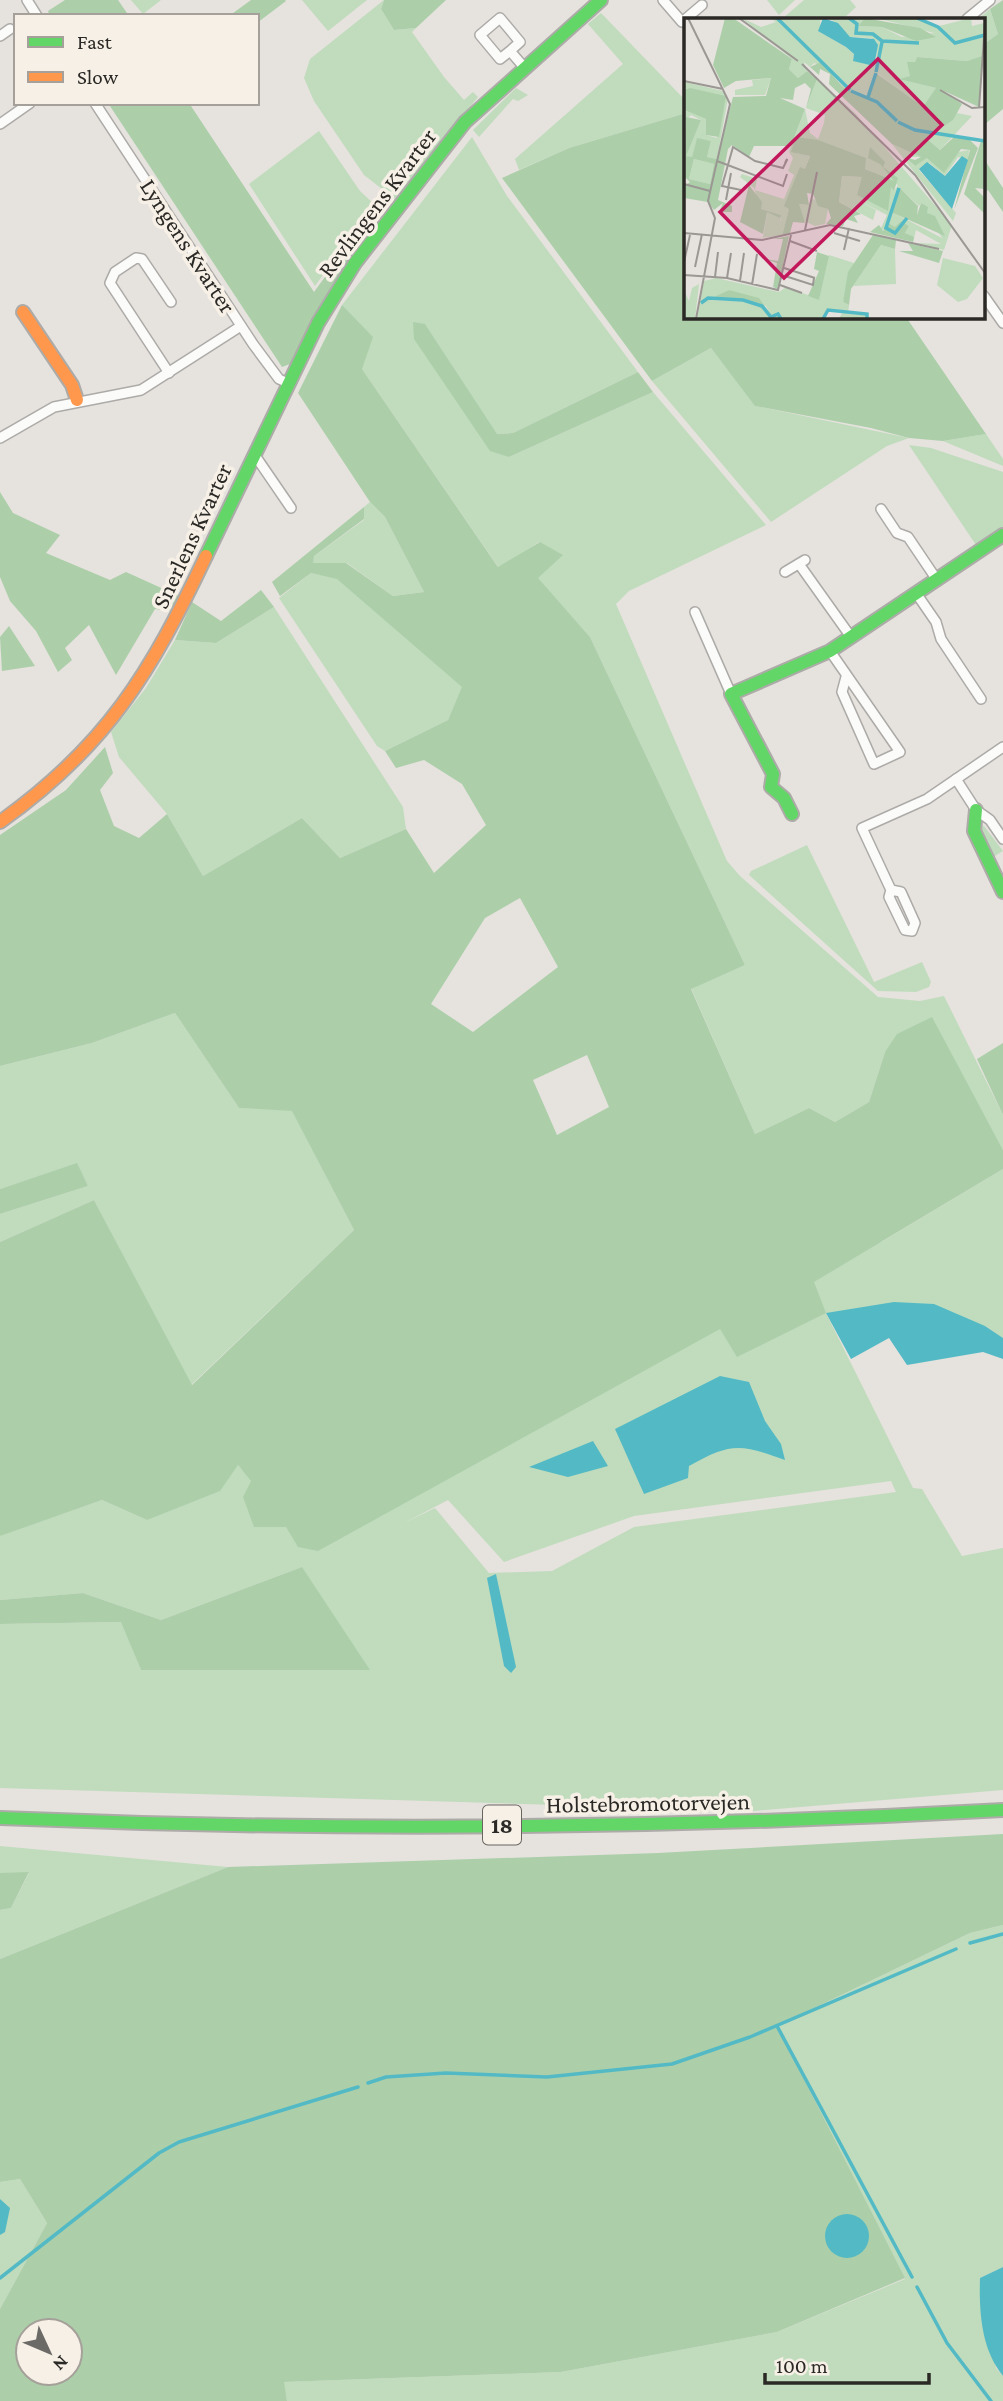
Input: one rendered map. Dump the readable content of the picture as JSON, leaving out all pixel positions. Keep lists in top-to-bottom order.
{
  "streets": {
    "main road": [
      "Revlingens Kvarter",
      "Snerlens Kvarter",
      "Holstebromotorvejen",
      "18"
    ],
    "street": ["Lyngens Kvarter"]
  },
  "crossings": [
    ["Revlingens Kvarter", "Lyngens Kvarter"],
    ["Revlingens Kvarter", "Snerlens Kvarter"],
    ["Lyngens Kvarter", "Snerlens Kvarter"]
  ],
  "legend": ["Fast", "Slow"],
  "scale_bar": "100 m",
  "north": "bottom right"
}
